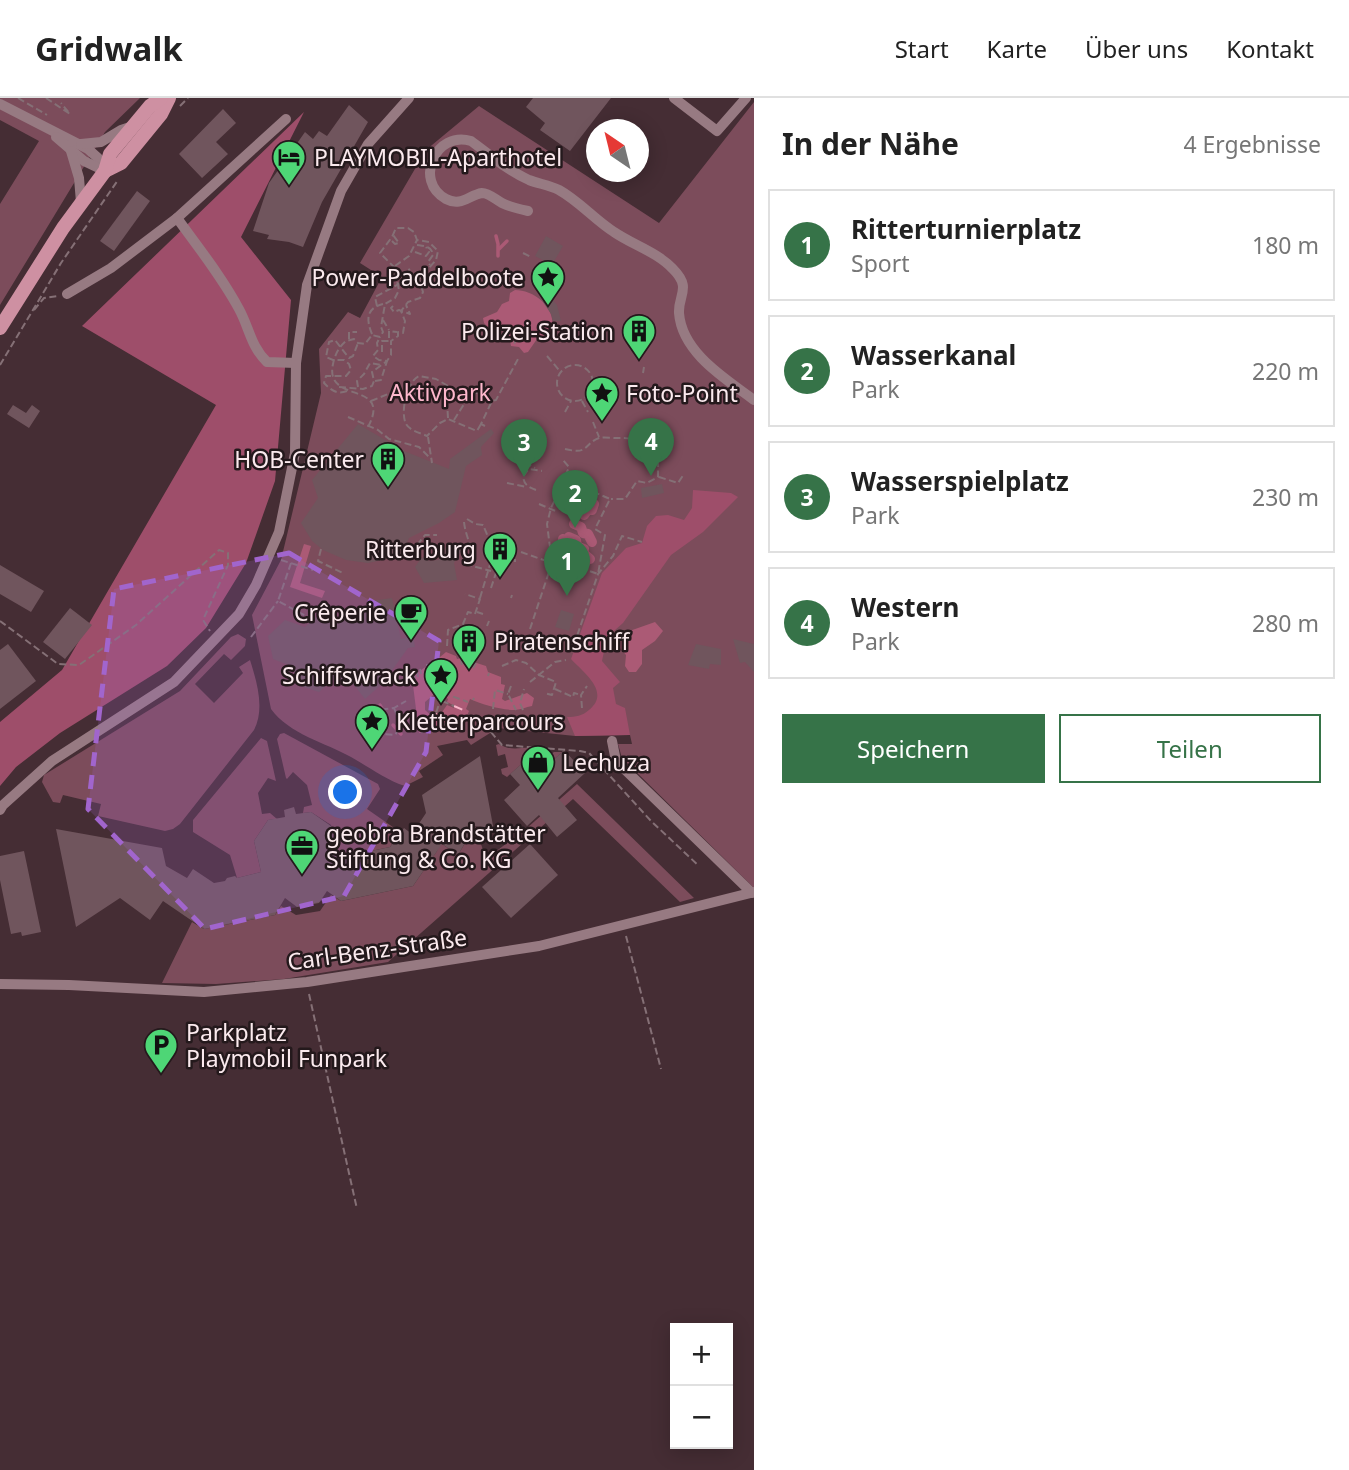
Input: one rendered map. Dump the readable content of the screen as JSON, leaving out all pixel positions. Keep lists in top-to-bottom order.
{
  "streets": {
    "street": ["Carl-Benz-Straße"]
  },
  "parks": ["Aktivpark"],
  "places": {
    "hotel": ["PLAYMOBIL-Aparthotel"],
    "place": [
      "Power-Paddelboote",
      "Foto-Point",
      "Schiffswrack",
      "Kletterparcours"
    ],
    "building": [
      "Polizei-Station",
      "HOB-Center",
      "Ritterburg",
      "Piratenschiff"
    ],
    "cafe": ["Crêperie"],
    "shop": ["Lechuza"],
    "office": ["geobra Brandstätter Stiftung & Co. KG"],
    "parking": ["Parkplatz Playmobil Funpark"]
  },
  "north": "top left",
  "page": {
    "header": "Gridwalk",
    "nav": [
      "Start",
      "Karte",
      "Über uns",
      "Kontakt"
    ],
    "heading": ["In der Nähe", "4 Ergebnisse"],
    "list": [
      {
        "mark": "1",
        "name": "Ritterturnierplatz",
        "note": "Sport",
        "value": "180 m"
      },
      {
        "mark": "2",
        "name": "Wasserkanal",
        "note": "Park",
        "value": "220 m"
      },
      {
        "mark": "3",
        "name": "Wasserspielplatz",
        "note": "Park",
        "value": "230 m"
      },
      {
        "mark": "4",
        "name": "Western",
        "note": "Park",
        "value": "280 m"
      }
    ],
    "pins": [
      "4",
      "3",
      "2",
      "1"
    ],
    "buttons": ["Speichern", "Teilen"],
    "map_buttons": ["+", "−"]
  }
}
